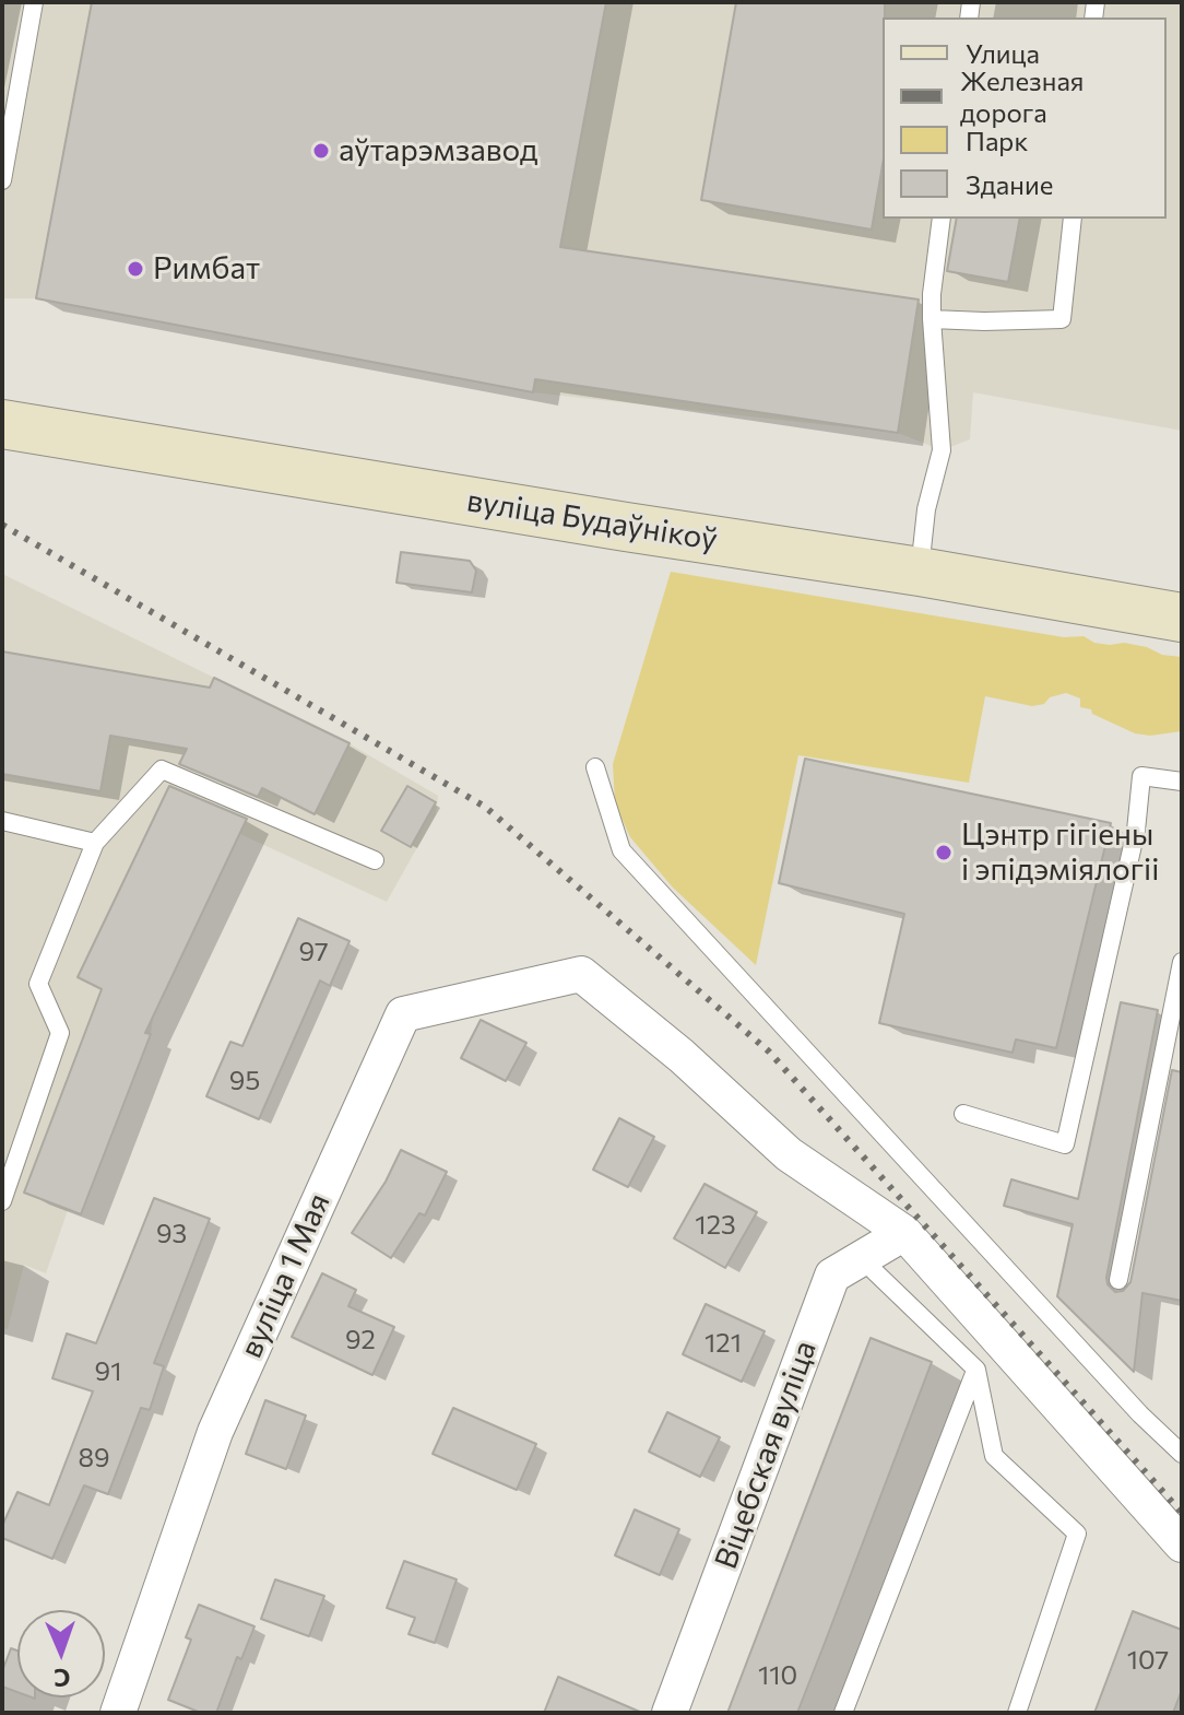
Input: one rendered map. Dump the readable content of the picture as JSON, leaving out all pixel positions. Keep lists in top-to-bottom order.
{
  "streets": {
    "main road": ["вуліца Будаўнікоў"],
    "street": ["вуліца 1 Мая", "Віцебская вуліца"]
  },
  "crossings": [
    ["вуліца 1 Мая", "Віцебская вуліца"]
  ],
  "places": ["аўтарэмзавод", "Римбат", "Цэнтр гігіены і эпідэміялогіі"],
  "house_numbers": [
    "97",
    "95",
    "123",
    "93",
    "92",
    "121",
    "91",
    "89",
    "107",
    "110"
  ],
  "legend": [
    "Улица",
    "Железная дорога",
    "Парк",
    "Здание"
  ],
  "north": "bottom"
}
